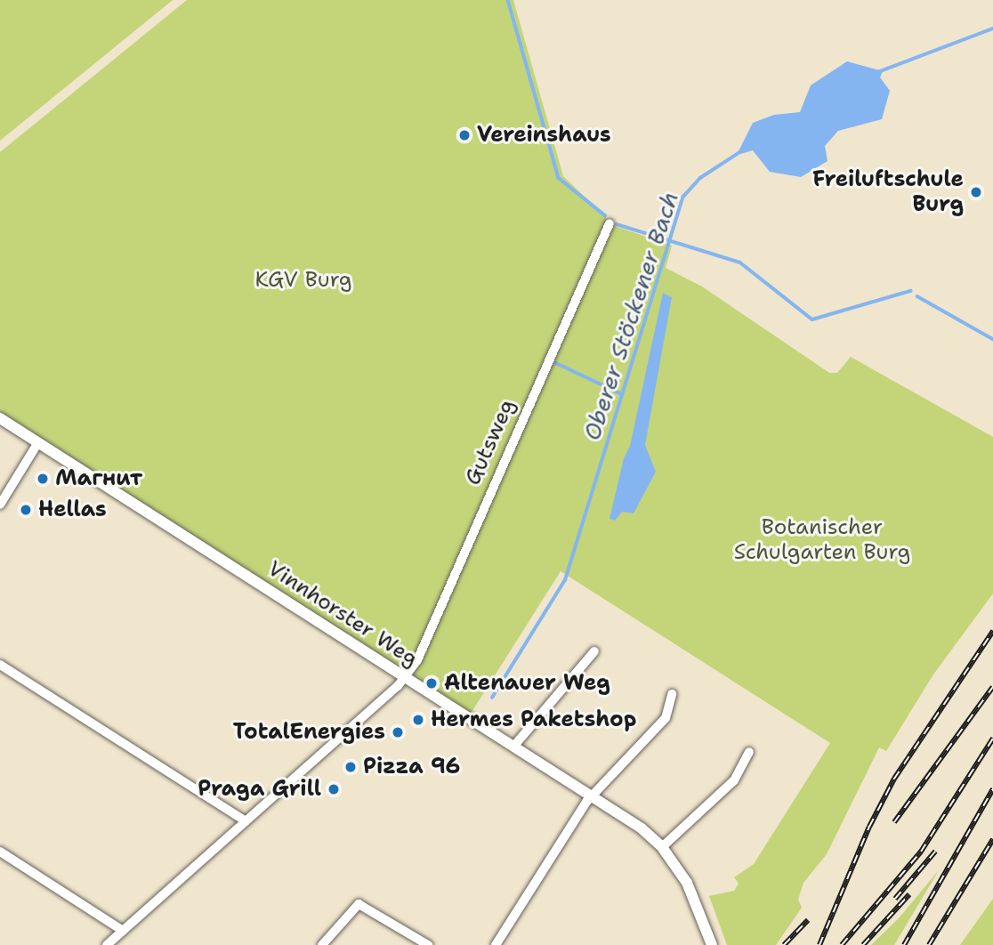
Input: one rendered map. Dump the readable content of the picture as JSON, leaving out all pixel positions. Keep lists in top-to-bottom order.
{
  "streets": {
    "street": ["Gutsweg", "Vinnhorster Weg"]
  },
  "crossings": [
    ["Gutsweg", "Vinnhorster Weg"]
  ],
  "water": ["Oberer Stöckener Bach"],
  "parks": ["KGV Burg", "Botanischer Schulgarten Burg"],
  "places": [
    "Vereinshaus",
    "Freiluftschule Burg",
    "Магнит",
    "Hellas",
    "Altenauer Weg",
    "Hermes Paketshop",
    "TotalEnergies",
    "Pizza 96",
    "Praga Grill"
  ]
}
